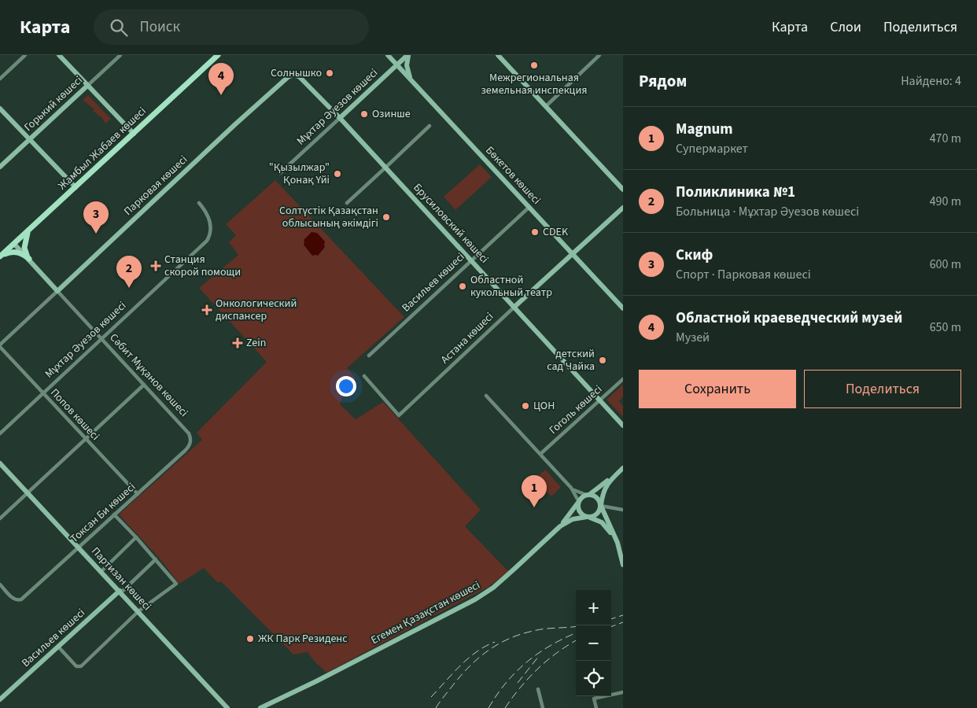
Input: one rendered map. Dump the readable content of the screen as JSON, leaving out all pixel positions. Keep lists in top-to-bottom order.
{
  "streets": {
    "main road": [
      "Горький көшесі",
      "Мұхтар Әуезов көшесі",
      "Жамбыл Жабаев көшесі",
      "Бөкетов көшесі",
      "Парковая көшесі",
      "Брусиловский көшесі",
      "Васильев көшесі",
      "Астана көшесі",
      "Сәбит Мұқанов көшесі",
      "Партизан көшесі",
      "Егемен Қазақстан көшесі"
    ],
    "street": ["Гоголь көшесі", "Попов көшесі", "Токсан Би көшесі"]
  },
  "crossings": [
    ["Мұхтар Әуезов көшесі", "Бөкетов көшесі"],
    ["Мұхтар Әуезов көшесі", "Брусиловский көшесі"],
    ["Мұхтар Әуезов көшесі", "Сәбит Мұқанов көшесі"],
    ["Мұхтар Әуезов көшесі", "Попов көшесі"],
    ["Жамбыл Жабаев көшесі", "Сәбит Мұқанов көшесі"],
    ["Бөкетов көшесі", "Васильев көшесі"],
    ["Бөкетов көшесі", "Астана көшесі"],
    ["Парковая көшесі", "Брусиловский көшесі"],
    ["Парковая көшесі", "Сәбит Мұқанов көшесі"],
    ["Парковая көшесі", "Попов көшесі"],
    ["Брусиловский көшесі", "Васильев көшесі"],
    ["Брусиловский көшесі", "Астана көшесі"],
    ["Брусиловский көшесі", "Гоголь көшесі"],
    ["Васильев көшесі", "Партизан көшесі"],
    ["Сәбит Мұқанов көшесі", "Токсан Би көшесі"],
    ["Попов көшесі", "Токсан Би көшесі"],
    ["Токсан Би көшесі", "Партизан көшесі"]
  ],
  "places": {
    "other": [
      "Межрегиональная земельная инспекция",
      "Солнышко",
      "Озинше",
      "\"Қызылжар\" Қонақ Үйі",
      "Солтүстік Қазақстан облысының әкімдігі",
      "CDEK",
      "Областной кукольный театр",
      "детский сад Чайка",
      "ЦОН",
      "ЖК Парк Резиденс"
    ],
    "health": ["Станция скорой помощи", "Онкологический диспансер", "Zein"]
  },
  "page": {
    "header": "Карта",
    "search": "Поиск",
    "nav": ["Карта", "Слои", "Поделиться"],
    "heading": ["Рядом", "Найдено: 4"],
    "pins": [
      "4",
      "3",
      "2",
      "1"
    ],
    "list": [
      {
        "mark": "1",
        "name": "Magnum",
        "note": "Супермаркет",
        "value": "470 m"
      },
      {
        "mark": "2",
        "name": "Поликлиника №1",
        "note": "Больница · Мұхтар Әуезов көшесі",
        "value": "490 m"
      },
      {
        "mark": "3",
        "name": "Скиф",
        "note": "Спорт · Парковая көшесі",
        "value": "600 m"
      },
      {
        "mark": "4",
        "name": "Областной краеведческий музей",
        "note": "Музей",
        "value": "650 m"
      }
    ],
    "buttons": ["Сохранить", "Поделиться"],
    "map_buttons": ["+", "−"]
  }
}
